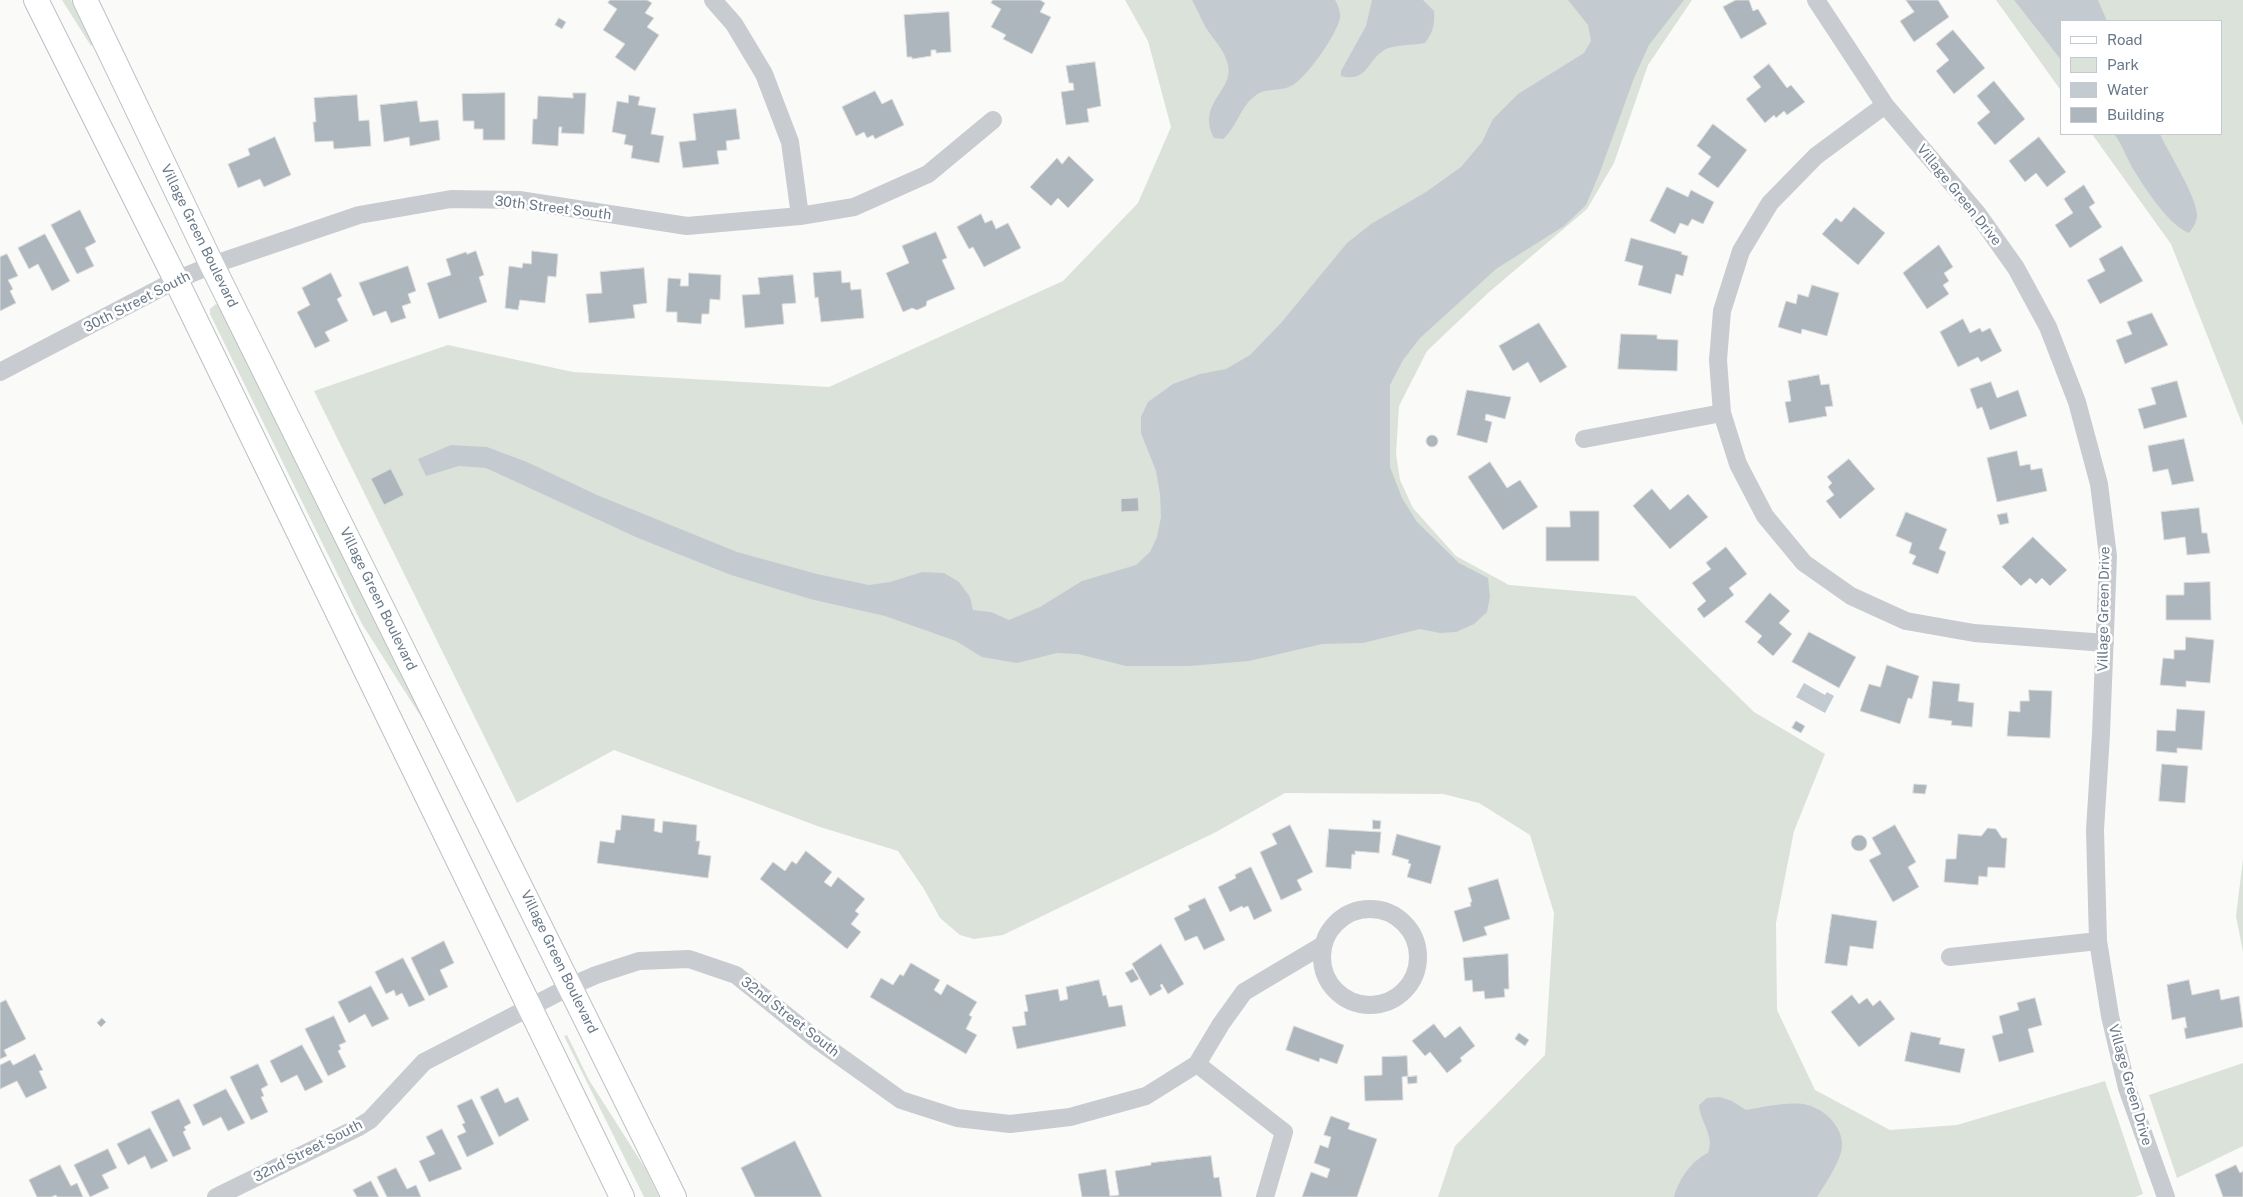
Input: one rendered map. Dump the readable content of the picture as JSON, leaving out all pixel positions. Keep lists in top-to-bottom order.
{
  "streets": {
    "street": [
      "Village Green Drive",
      "30th Street South",
      "Village Green Boulevard",
      "32nd Street South"
    ]
  },
  "crossings": [
    ["30th Street South", "Village Green Boulevard"],
    ["Village Green Boulevard", "32nd Street South"]
  ],
  "legend": [
    "Road",
    "Park",
    "Water",
    "Building"
  ]
}
